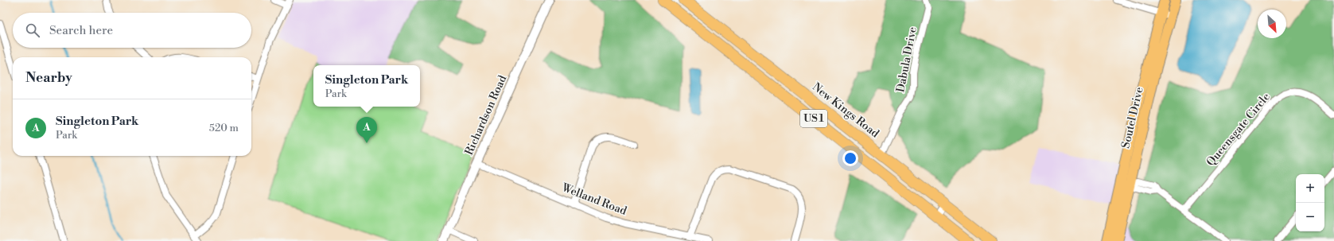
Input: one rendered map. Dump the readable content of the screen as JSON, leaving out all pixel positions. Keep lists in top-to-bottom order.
{
  "streets": {
    "highway": ["New Kings Road", "US 1"],
    "main road": ["Soutel Drive"],
    "street": [
      "Dabula Drive",
      "Richardson Road",
      "Queensgate Circle",
      "Welland Road"
    ]
  },
  "crossings": [
    ["Dabula Drive", "New Kings Road"],
    ["Richardson Road", "Welland Road"]
  ],
  "north": "bottom right",
  "page": {
    "search": "Search here",
    "heading": "Nearby",
    "popup": ["Singleton Park", "Park"],
    "list": [
      {
        "mark": "A",
        "name": "Singleton Park",
        "note": "Park",
        "value": "520 m"
      }
    ],
    "pins": "A",
    "map_buttons": ["+", "−"]
  }
}
